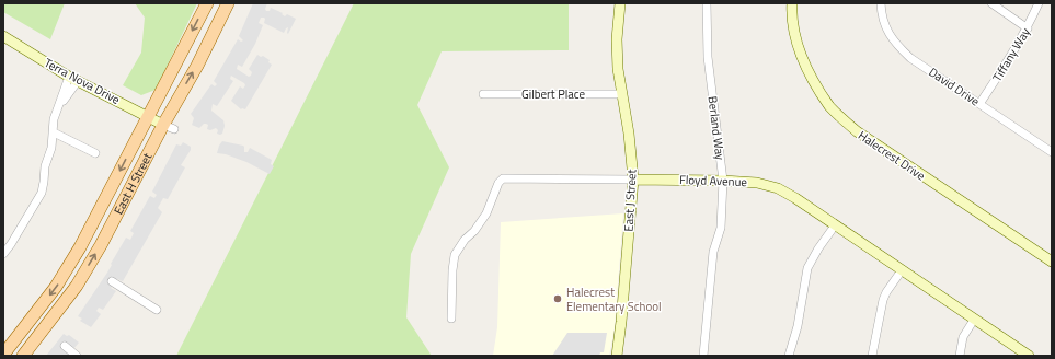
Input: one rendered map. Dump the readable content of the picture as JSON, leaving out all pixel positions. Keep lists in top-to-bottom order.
{
  "streets": {
    "main road": ["East H Street"],
    "street": [
      "Tiffany Way",
      "Terra Nova Drive",
      "David Drive",
      "Gilbert Place",
      "Berland Way",
      "Halecrest Drive",
      "Floyd Avenue",
      "East J Street"
    ]
  },
  "crossings": [
    ["Tiffany Way", "David Drive"],
    ["Terra Nova Drive", "East H Street"],
    ["Gilbert Place", "East J Street"],
    ["Berland Way", "Floyd Avenue"],
    ["Floyd Avenue", "East J Street"]
  ],
  "places": ["Halecrest Elementary School"]
}
